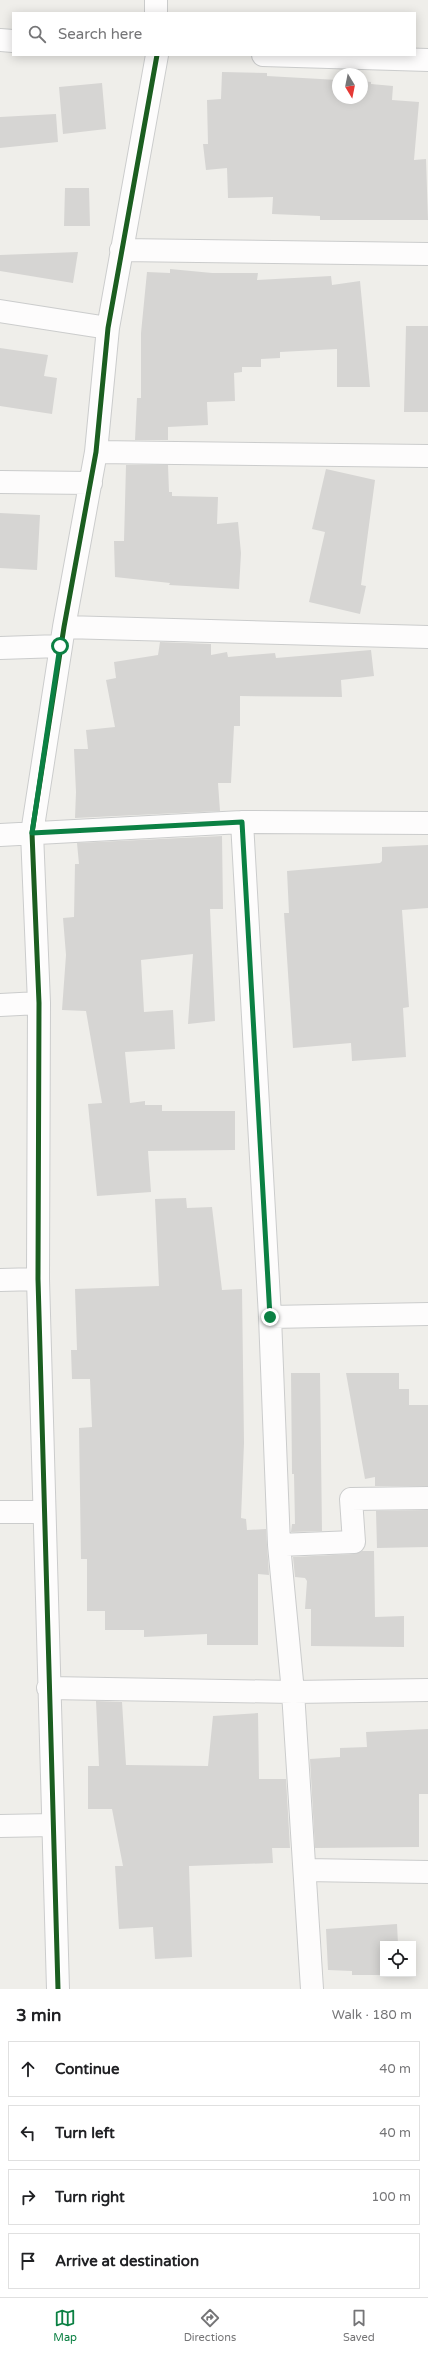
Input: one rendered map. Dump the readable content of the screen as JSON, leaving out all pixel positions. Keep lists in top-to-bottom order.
{
  "north": "bottom",
  "page": {
    "search": "Search here",
    "heading": ["3 min", "Walk · 180 m"],
    "list": [
      ["Continue", "40 m"],
      ["Turn left", "40 m"],
      ["Turn right", "100 m"],
      "Arrive at destination"
    ],
    "nav": ["Map", "Directions", "Saved"]
  }
}
